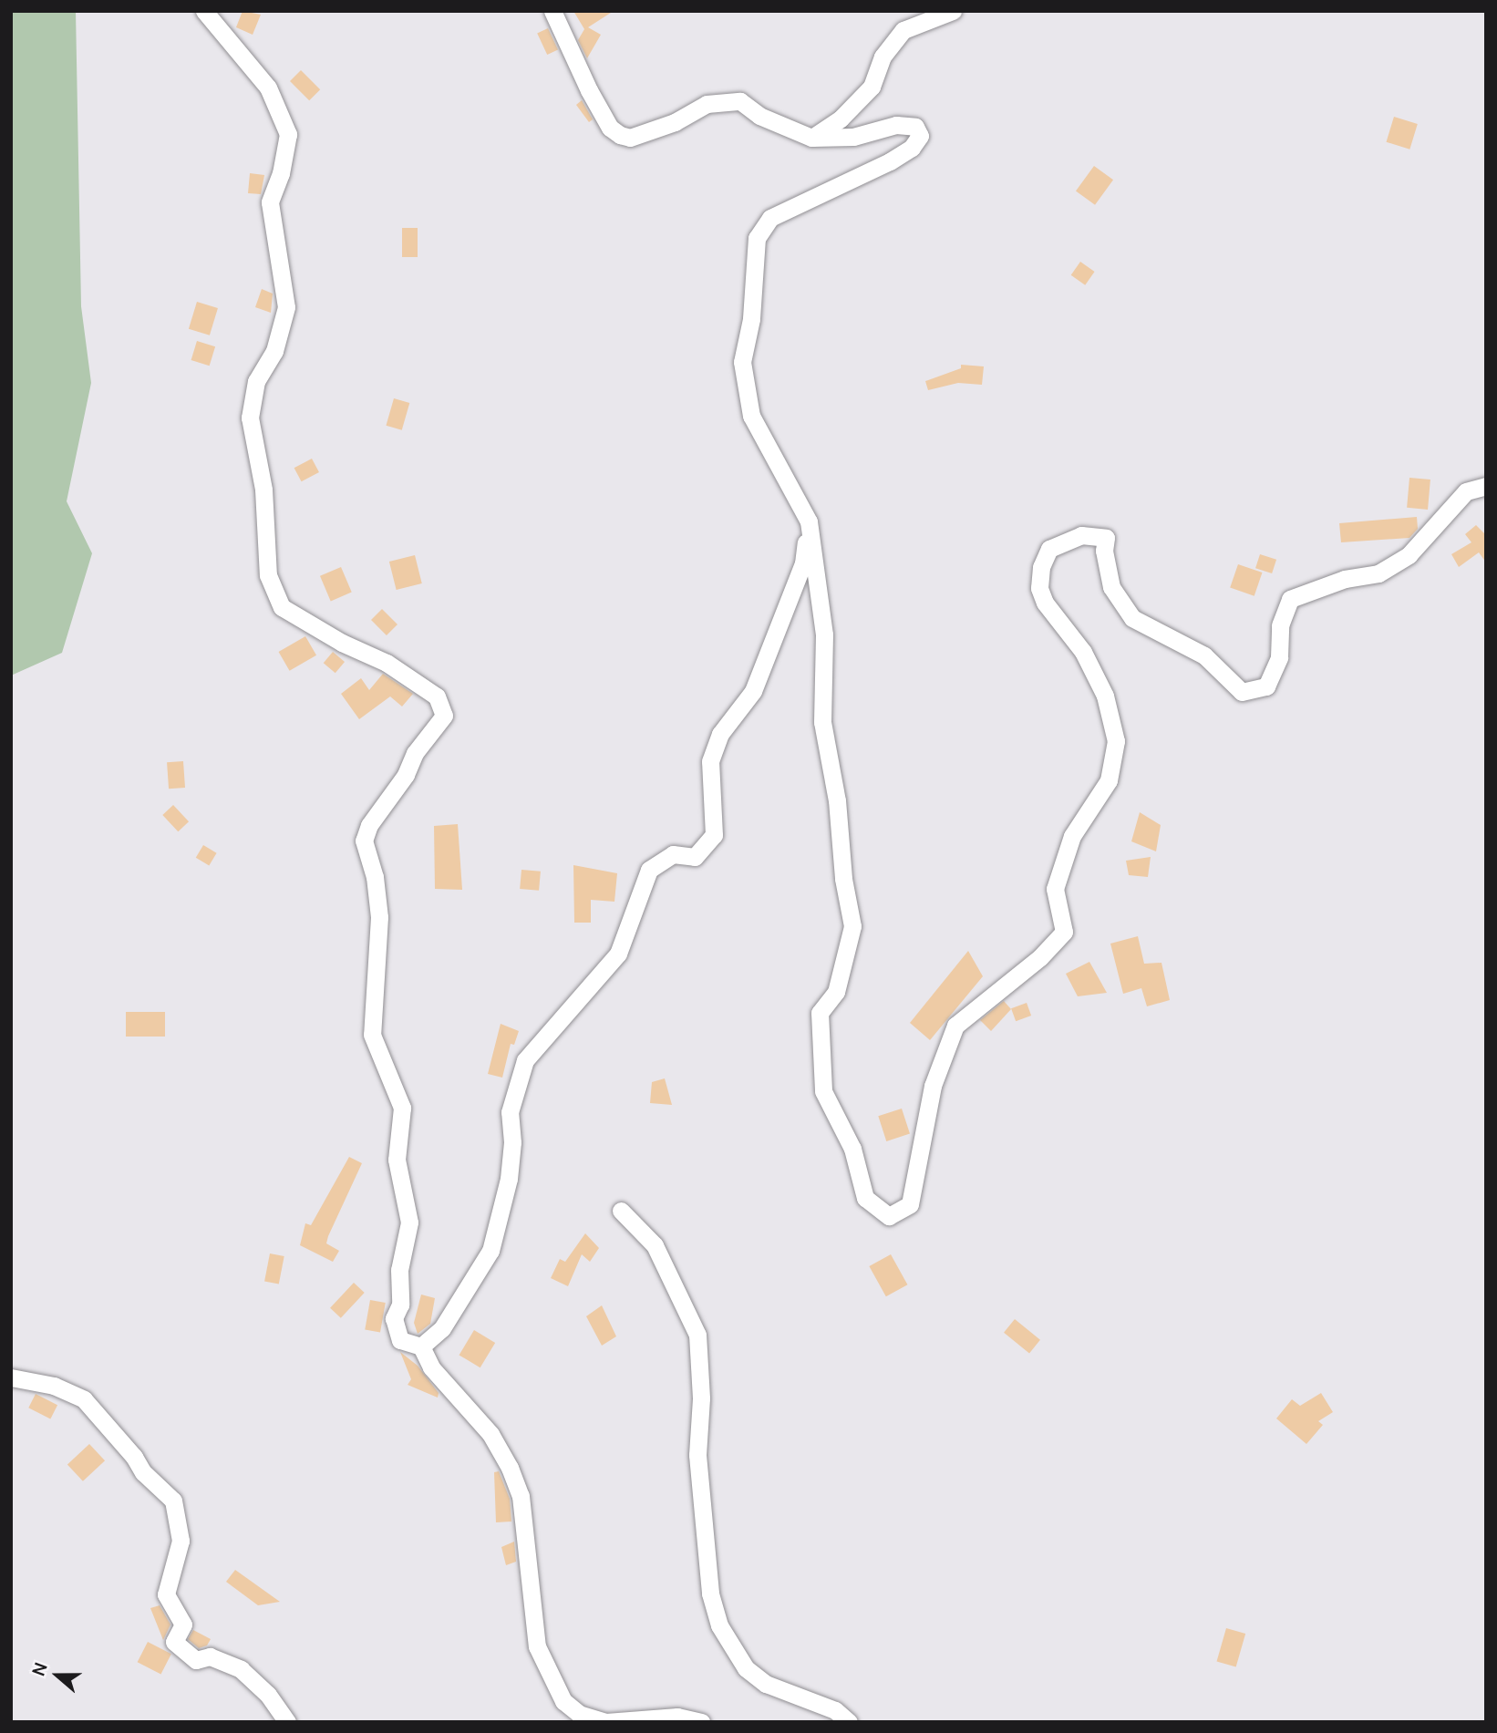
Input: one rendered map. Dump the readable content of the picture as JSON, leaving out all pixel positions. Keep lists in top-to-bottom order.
{
  "north": "left"
}
